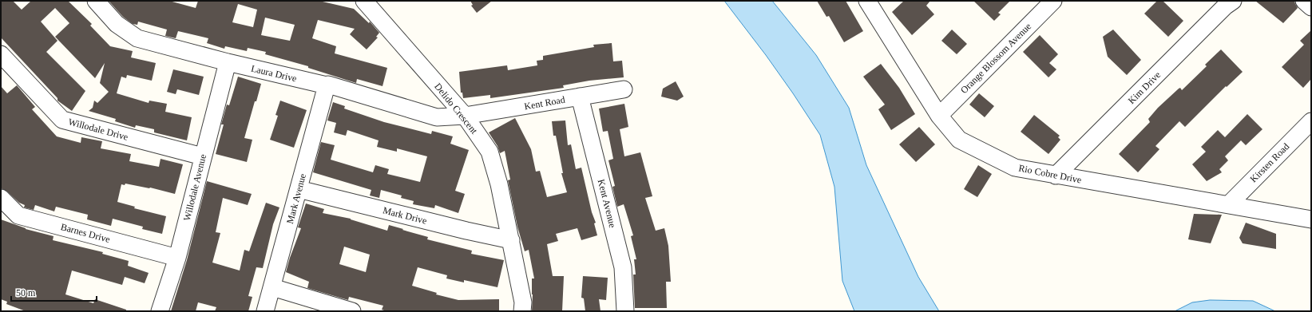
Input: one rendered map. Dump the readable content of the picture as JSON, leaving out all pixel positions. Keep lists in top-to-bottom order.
{
  "streets": {
    "street": [
      "Orange Blossom Avenue",
      "Laura Drive",
      "Kim Drive",
      "Kent Road",
      "Delido Crescent",
      "Willodale Drive",
      "Kirsten Road",
      "Rio Cobre Drive",
      "Willodale Avenue",
      "Mark Avenue",
      "Kent Avenue",
      "Mark Drive",
      "Barnes Drive"
    ]
  },
  "crossings": [
    ["Orange Blossom Avenue", "Rio Cobre Drive"],
    ["Laura Drive", "Kent Road"],
    ["Laura Drive", "Delido Crescent"],
    ["Laura Drive", "Willodale Avenue"],
    ["Laura Drive", "Mark Avenue"],
    ["Kim Drive", "Rio Cobre Drive"],
    ["Kent Road", "Delido Crescent"],
    ["Kent Road", "Kent Avenue"],
    ["Delido Crescent", "Mark Drive"],
    ["Willodale Drive", "Willodale Avenue"],
    ["Kirsten Road", "Rio Cobre Drive"],
    ["Willodale Avenue", "Barnes Drive"],
    ["Mark Avenue", "Mark Drive"]
  ],
  "scale_bar": "50 m"
}
